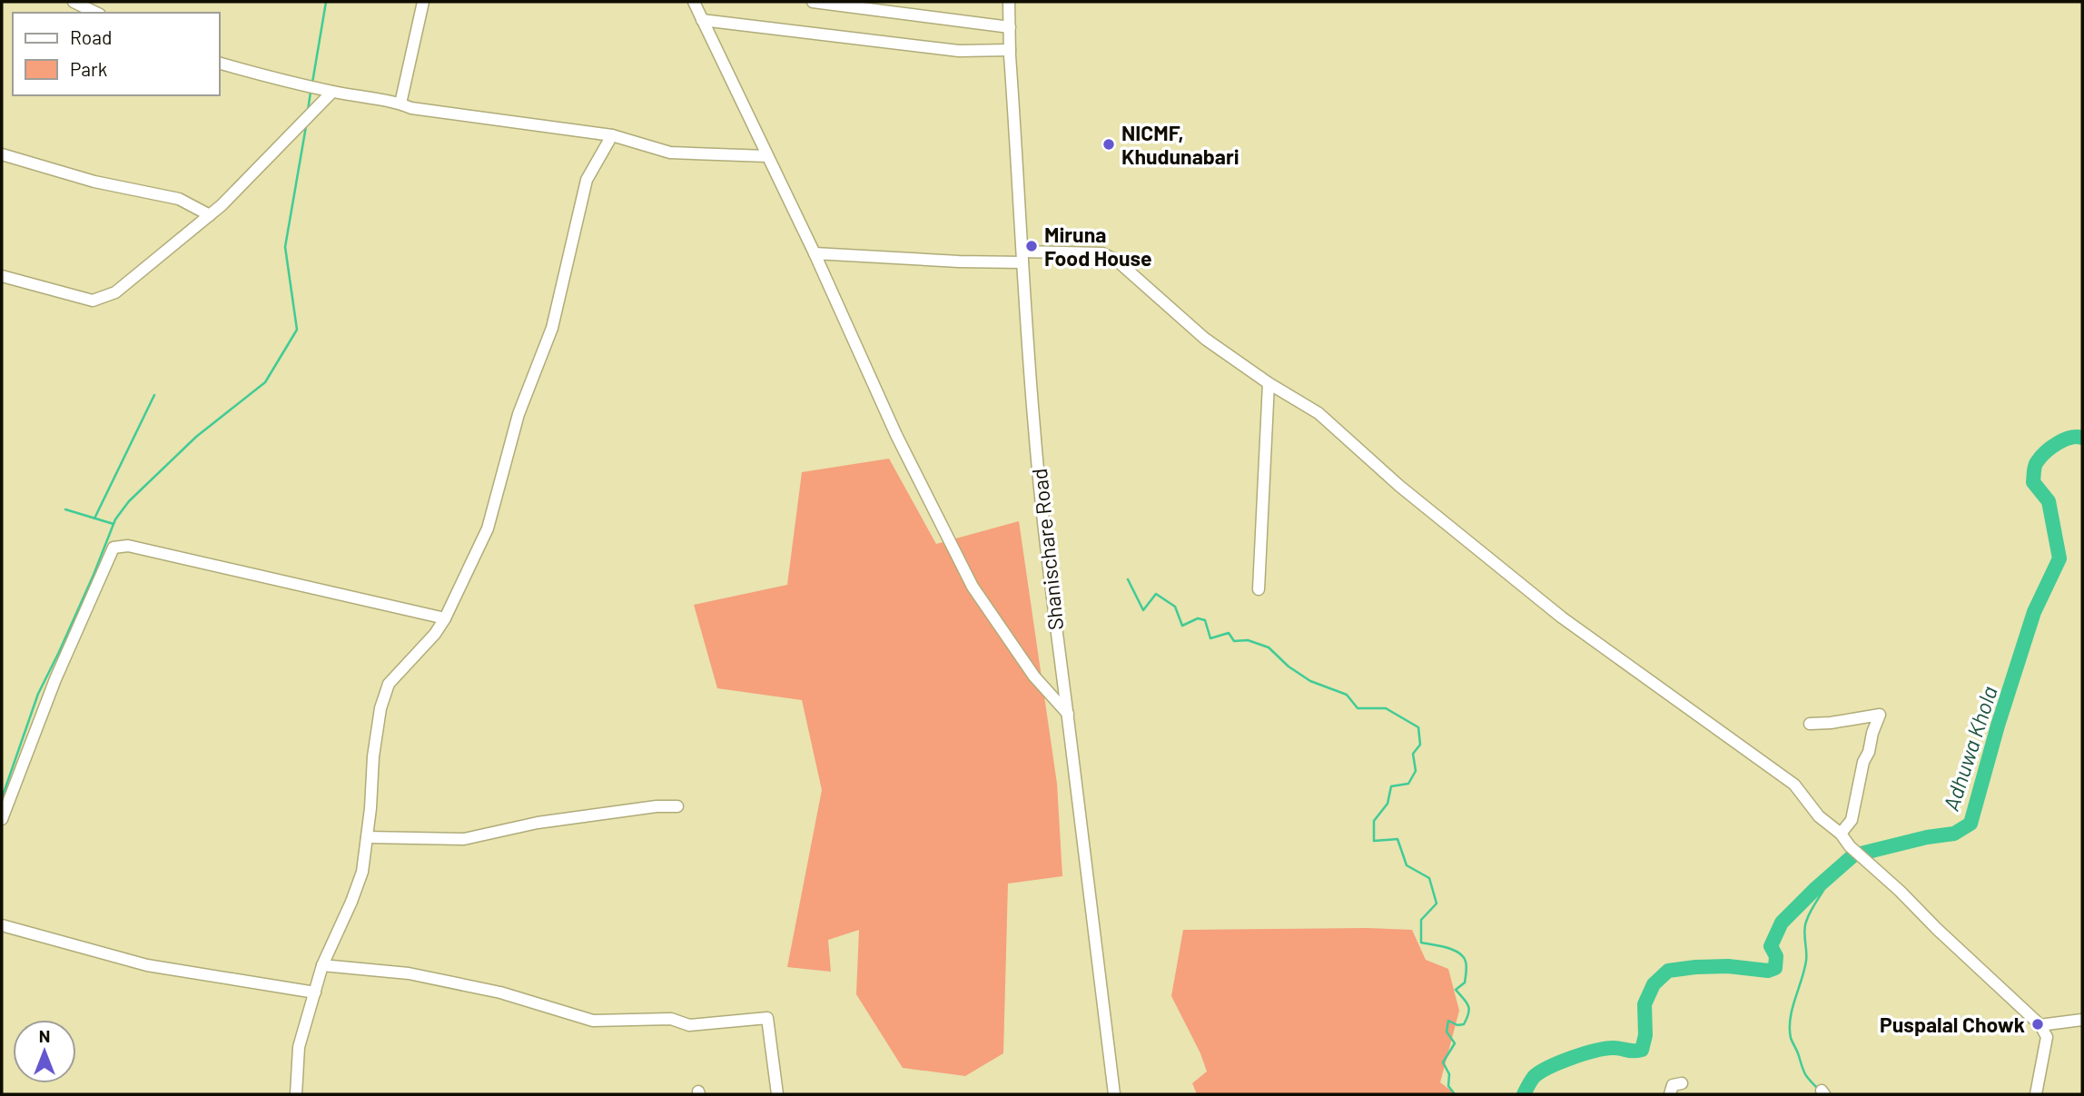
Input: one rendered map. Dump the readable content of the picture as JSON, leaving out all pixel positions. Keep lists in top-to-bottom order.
{
  "streets": {
    "street": ["Shanischare Road"]
  },
  "water": ["Adhuwa Khola"],
  "places": ["NICMF, Khudunabari", "Miruna Food House", "Puspalal Chowk"],
  "legend": ["Road", "Park"],
  "north": "top"
}
